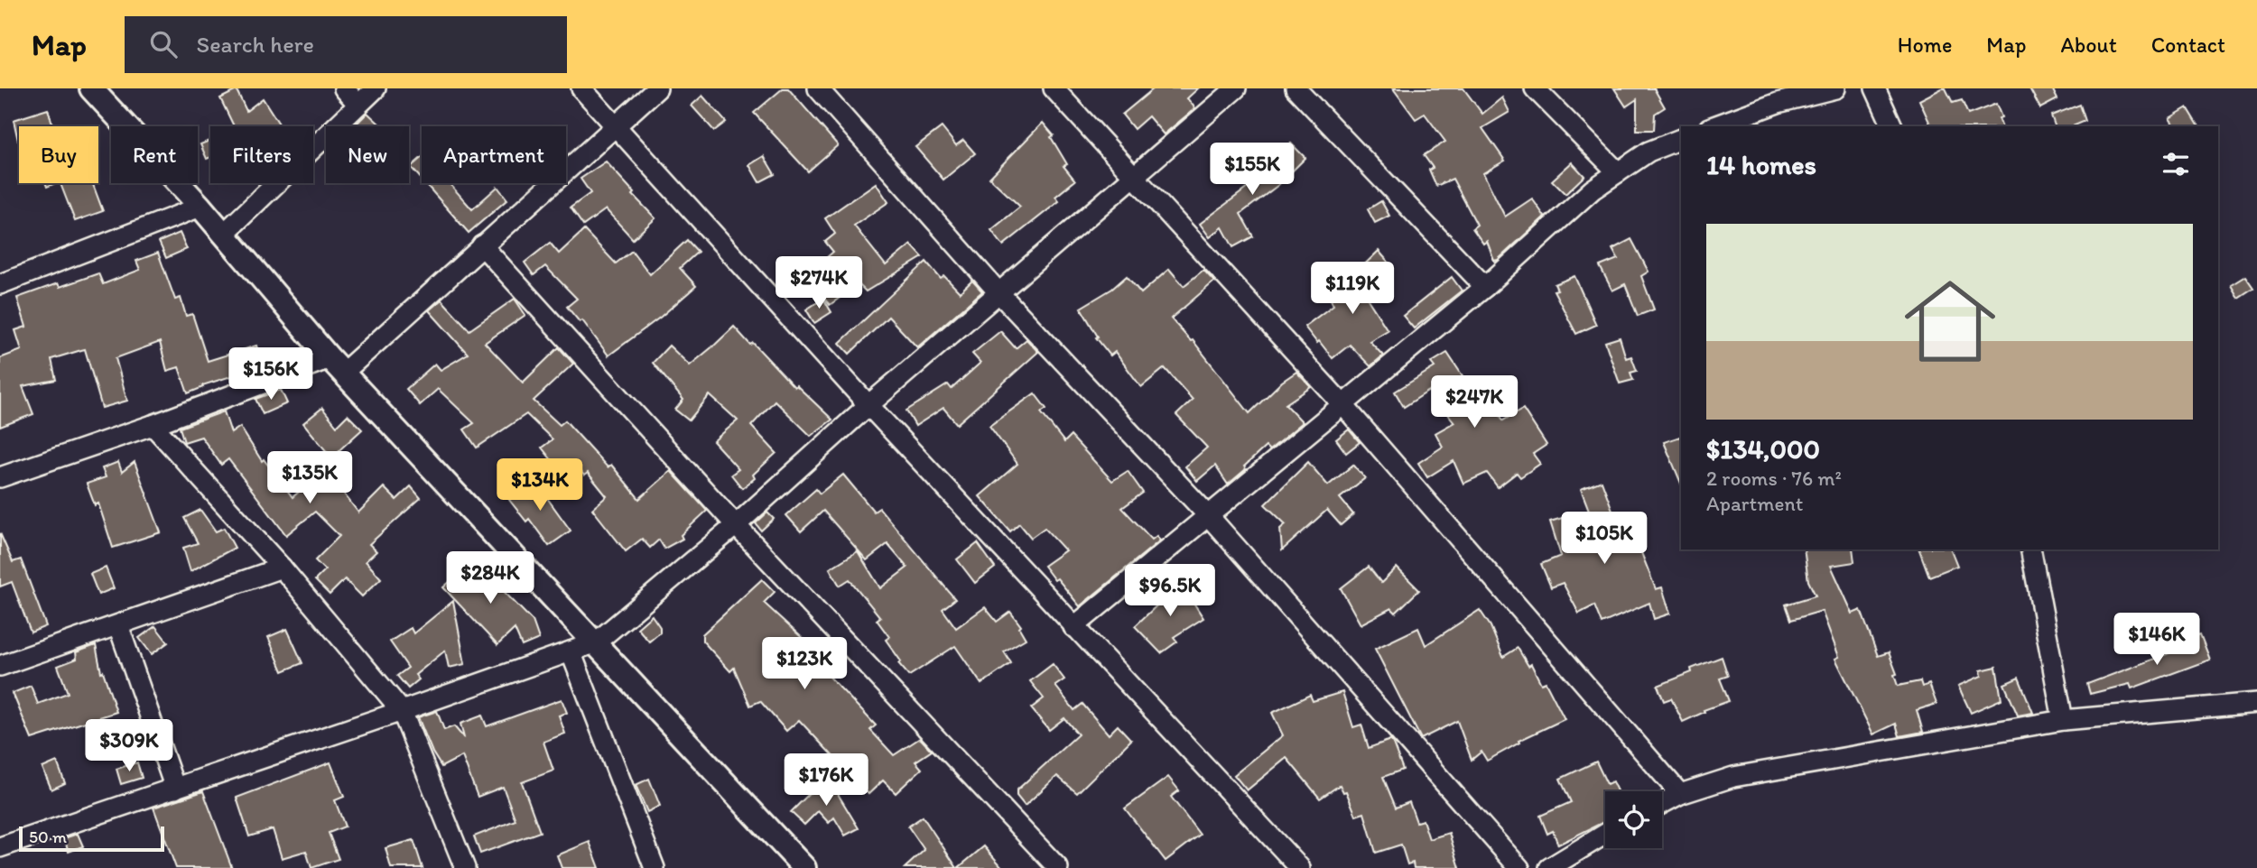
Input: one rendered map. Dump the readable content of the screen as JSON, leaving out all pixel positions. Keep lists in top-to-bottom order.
{
  "scale_bar": "50 m",
  "page": {
    "header": "Map",
    "search": "Search here",
    "nav": [
      "Home",
      "Map",
      "About",
      "Contact"
    ],
    "chip": [
      "Buy",
      "Rent",
      "Filters",
      "New",
      "Apartment"
    ],
    "heading": "14 homes",
    "price": [
      "$155K",
      "$274K",
      "$119K",
      "$156K",
      "$247K",
      "$135K",
      "$134K",
      "$105K",
      "$284K",
      "$96.5K",
      "$146K",
      "$123K",
      "$309K",
      "$176K"
    ],
    "list": [
      {
        "name": "$134,000",
        "note": "2 rooms · 76 m² · Apartment"
      }
    ],
    "scale": "50 m"
  }
}
